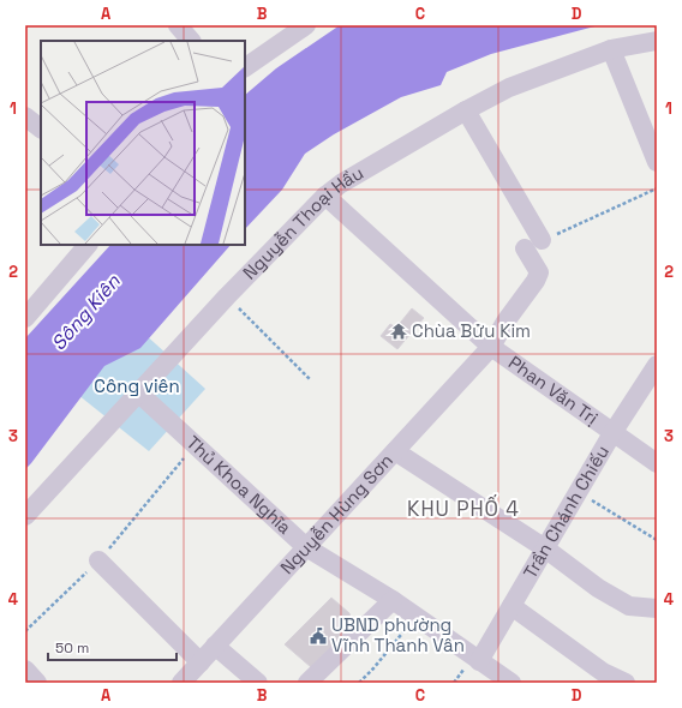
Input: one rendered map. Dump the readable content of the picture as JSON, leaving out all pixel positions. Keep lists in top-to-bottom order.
{
  "streets": {
    "street": [
      "Nguyễn Thoại Hầu",
      "Phan Văn Trị",
      "Thủ Khoa Nghĩa",
      "Trần Chánh Chiếu",
      "Nguyễn Hùng Sơn"
    ]
  },
  "crossings": [
    ["Nguyễn Thoại Hầu", "Phan Văn Trị"],
    ["Nguyễn Thoại Hầu", "Thủ Khoa Nghĩa"],
    ["Phan Văn Trị", "Trần Chánh Chiếu"],
    ["Phan Văn Trị", "Nguyễn Hùng Sơn"],
    ["Thủ Khoa Nghĩa", "Trần Chánh Chiếu"],
    ["Thủ Khoa Nghĩa", "Nguyễn Hùng Sơn"]
  ],
  "districts": ["KHU PHỐ 4"],
  "water": ["Sông Kiên"],
  "parks": ["Công viên"],
  "places": {
    "temple": ["Chùa Bửu Kim"],
    "public building": ["UBND phường Vĩnh Thanh Vân"]
  },
  "scale_bar": "50 m",
  "grid": {
    "columns": [
      "A",
      "B",
      "C",
      "D"
    ],
    "rows": [
      "1",
      "2",
      "3",
      "4"
    ]
  }
}
